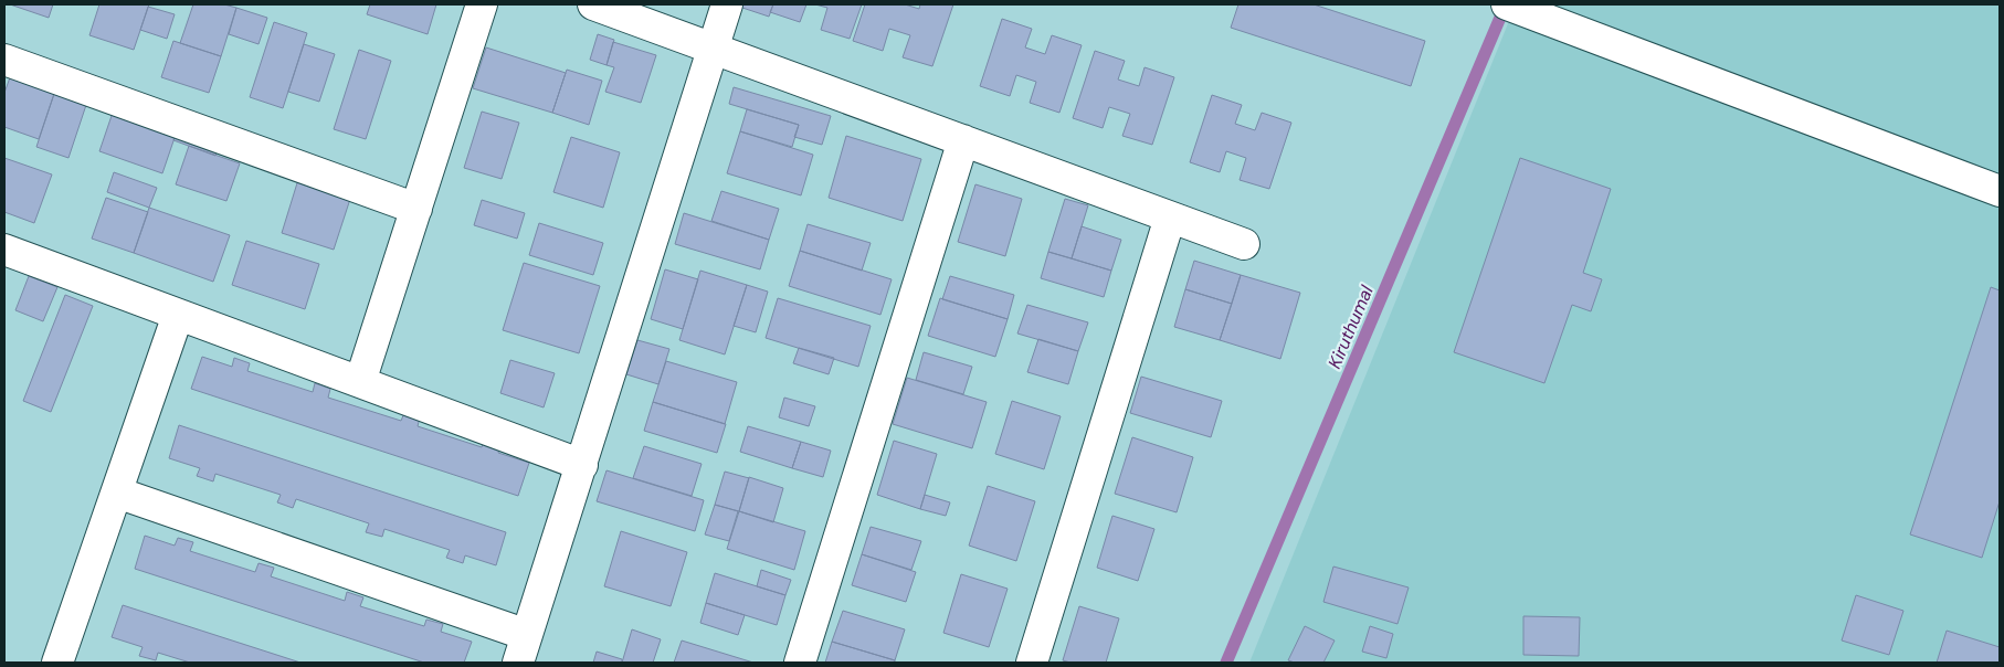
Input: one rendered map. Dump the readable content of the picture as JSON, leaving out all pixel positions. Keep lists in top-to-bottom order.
{
  "water": ["Kiruthumal"]
}
